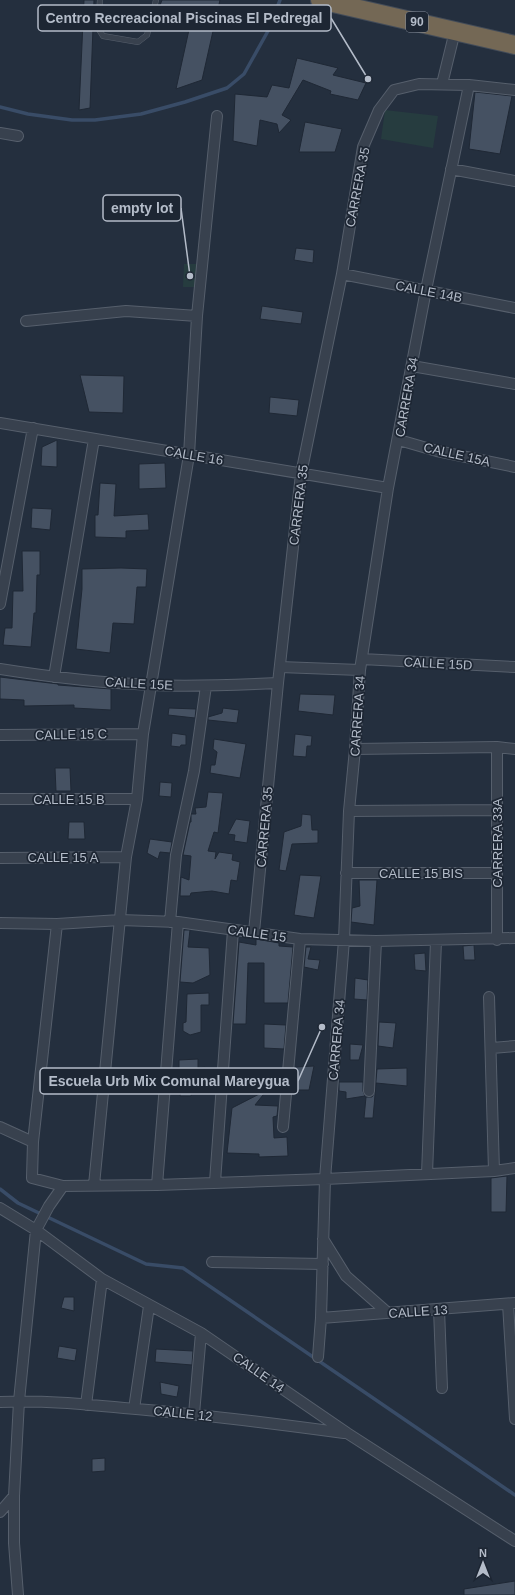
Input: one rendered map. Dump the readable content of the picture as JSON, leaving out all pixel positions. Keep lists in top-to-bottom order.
{
  "streets": {
    "highway": ["90"],
    "street": [
      "CARRERA 35",
      "CALLE 14B",
      "CARRERA 34",
      "CALLE 15A",
      "CALLE 16",
      "CALLE 15D",
      "CALLE 15E",
      "CALLE 15 C",
      "CALLE 15 B",
      "CARRERA 33A",
      "CALLE 15 A",
      "CALLE 15 BIS",
      "CALLE 15",
      "CALLE 13",
      "CALLE 14",
      "CALLE 12"
    ]
  },
  "crossings": [
    ["CARRERA 35", "CALLE 14B"],
    ["CARRERA 35", "CALLE 16"],
    ["CARRERA 35", "CALLE 15E"],
    ["CARRERA 35", "CALLE 15"],
    ["CALLE 14B", "CARRERA 34"],
    ["CARRERA 34", "CALLE 15A"],
    ["CARRERA 34", "CALLE 16"],
    ["CARRERA 34", "CALLE 15D"],
    ["CARRERA 34", "CALLE 15 BIS"],
    ["CARRERA 34", "CALLE 15"],
    ["CARRERA 34", "CALLE 13"],
    ["CARRERA 33A", "CALLE 15 BIS"],
    ["CARRERA 33A", "CALLE 15"],
    ["CALLE 14", "CALLE 12"]
  ],
  "places": ["Centro Recreacional Piscinas El Pedregal", "empty lot", "Escuela Urb Mix Comunal Mareygua"],
  "north": "top"
}
